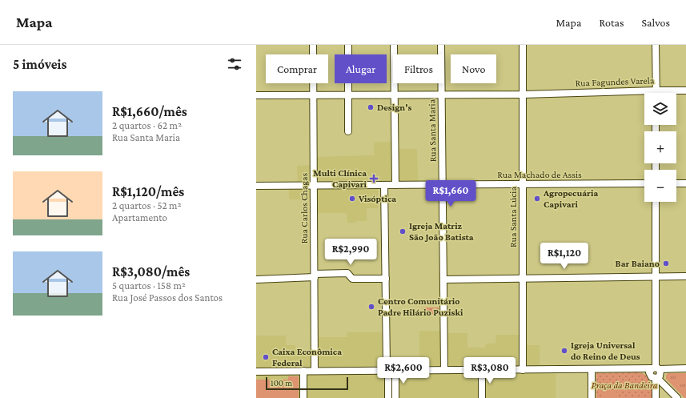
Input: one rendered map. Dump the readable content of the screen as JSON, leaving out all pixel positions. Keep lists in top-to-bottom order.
{
  "streets": {
    "street": [
      "Rua Fagundes Varela",
      "Rua Santa Maria",
      "Rua Machado de Assis",
      "Rua Carlos Chagas",
      "Rua Santa Lúcia"
    ]
  },
  "crossings": [
    ["Rua Fagundes Varela", "Rua Santa Maria"],
    ["Rua Fagundes Varela", "Rua Carlos Chagas"],
    ["Rua Fagundes Varela", "Rua Santa Lúcia"],
    ["Rua Santa Maria", "Rua Machado de Assis"],
    ["Rua Machado de Assis", "Rua Carlos Chagas"],
    ["Rua Machado de Assis", "Rua Santa Lúcia"]
  ],
  "parks": ["Praça da Bandeira"],
  "places": {
    "other": [
      "Design's",
      "Visóptica",
      "Agropecuária Capivari",
      "Igreja Matriz São João Batista",
      "Bar Baiano",
      "Centro Comunitário Padre Hilário Puziski",
      "Igreja Universal do Reino de Deus",
      "Caixa Econômica Federal"
    ],
    "health": ["Multi Clínica Capivari"]
  },
  "scale_bar": "100 m",
  "page": {
    "header": "Mapa",
    "nav": ["Mapa", "Rotas", "Salvos"],
    "heading": "5 imóveis",
    "chip": [
      "Comprar",
      "Alugar",
      "Filtros",
      "Novo"
    ],
    "list": [
      {
        "name": "R$1,660/mês",
        "note": "2 quartos · 62 m² · Rua Santa Maria"
      },
      {
        "name": "R$1,120/mês",
        "note": "2 quartos · 52 m² · Apartamento"
      },
      {
        "name": "R$3,080/mês",
        "note": "5 quartos · 158 m² · Rua José Passos dos Santos"
      }
    ],
    "map_buttons": ["+", "−"],
    "price": [
      "R$1,660",
      "R$2,990",
      "R$1,120",
      "R$2,600",
      "R$3,080"
    ],
    "scale": "100 m"
  }
}
